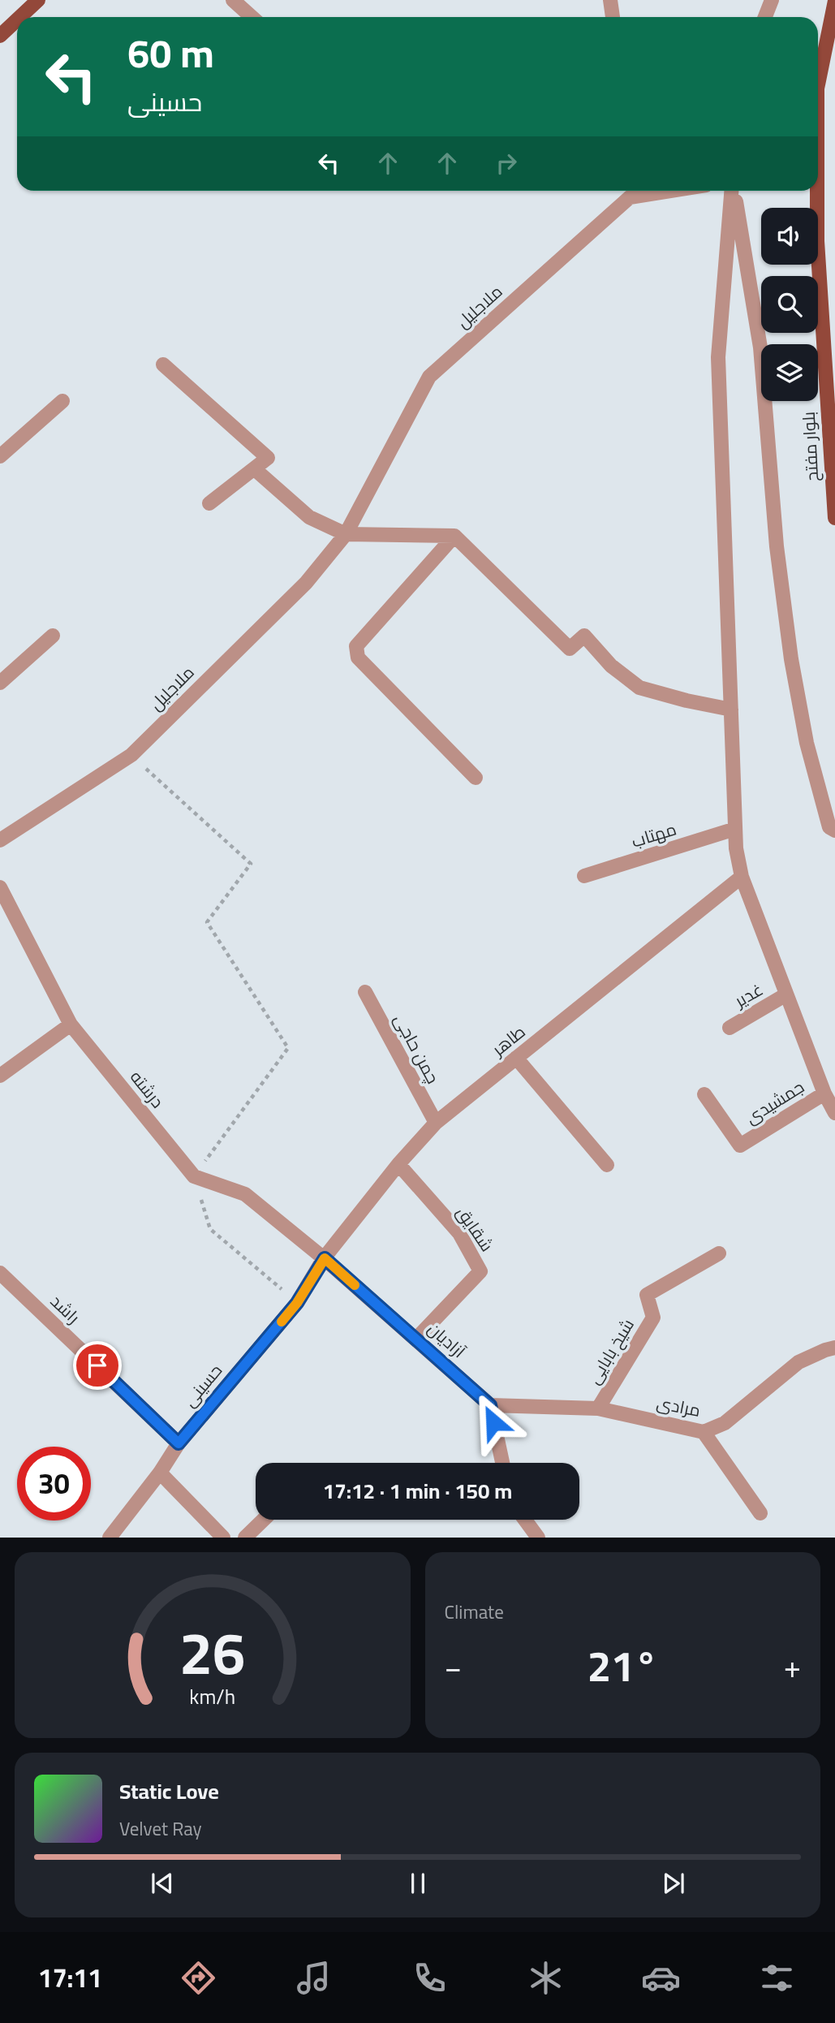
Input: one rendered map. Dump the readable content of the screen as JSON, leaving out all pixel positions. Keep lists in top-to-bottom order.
{
  "streets": {
    "main road": ["بلوار مفتح"],
    "street": [
      "ملاجلیل",
      "مهتاب",
      "غدیر",
      "طاهر",
      "چمن حاجی",
      "درشته",
      "جمشیدی",
      "شقایق",
      "راشد",
      "آزادیان",
      "شیخ بابایی",
      "حسینی",
      "مرادی"
    ]
  },
  "crossings": [
    ["طاهر", "چمن حاجی"],
    ["طاهر", "شقایق"],
    ["طاهر", "آزادیان"],
    ["طاهر", "حسینی"],
    ["شقایق", "آزادیان"],
    ["راشد", "حسینی"],
    ["آزادیان", "حسینی"],
    ["آزادیان", "مرادی"],
    ["شیخ بابایی", "مرادی"]
  ],
  "page": {
    "turn": ["60 m", "حسینی"],
    "limit": "30",
    "trip": "17:12 · 1 min · 150 m",
    "tile": "Climate",
    "heat": ["−", "21°", "+"],
    "song": ["Static Love", "Velvet Ray"],
    "tabs": "17:11",
    "gauge": ["26", "km/h"]
  }
}
